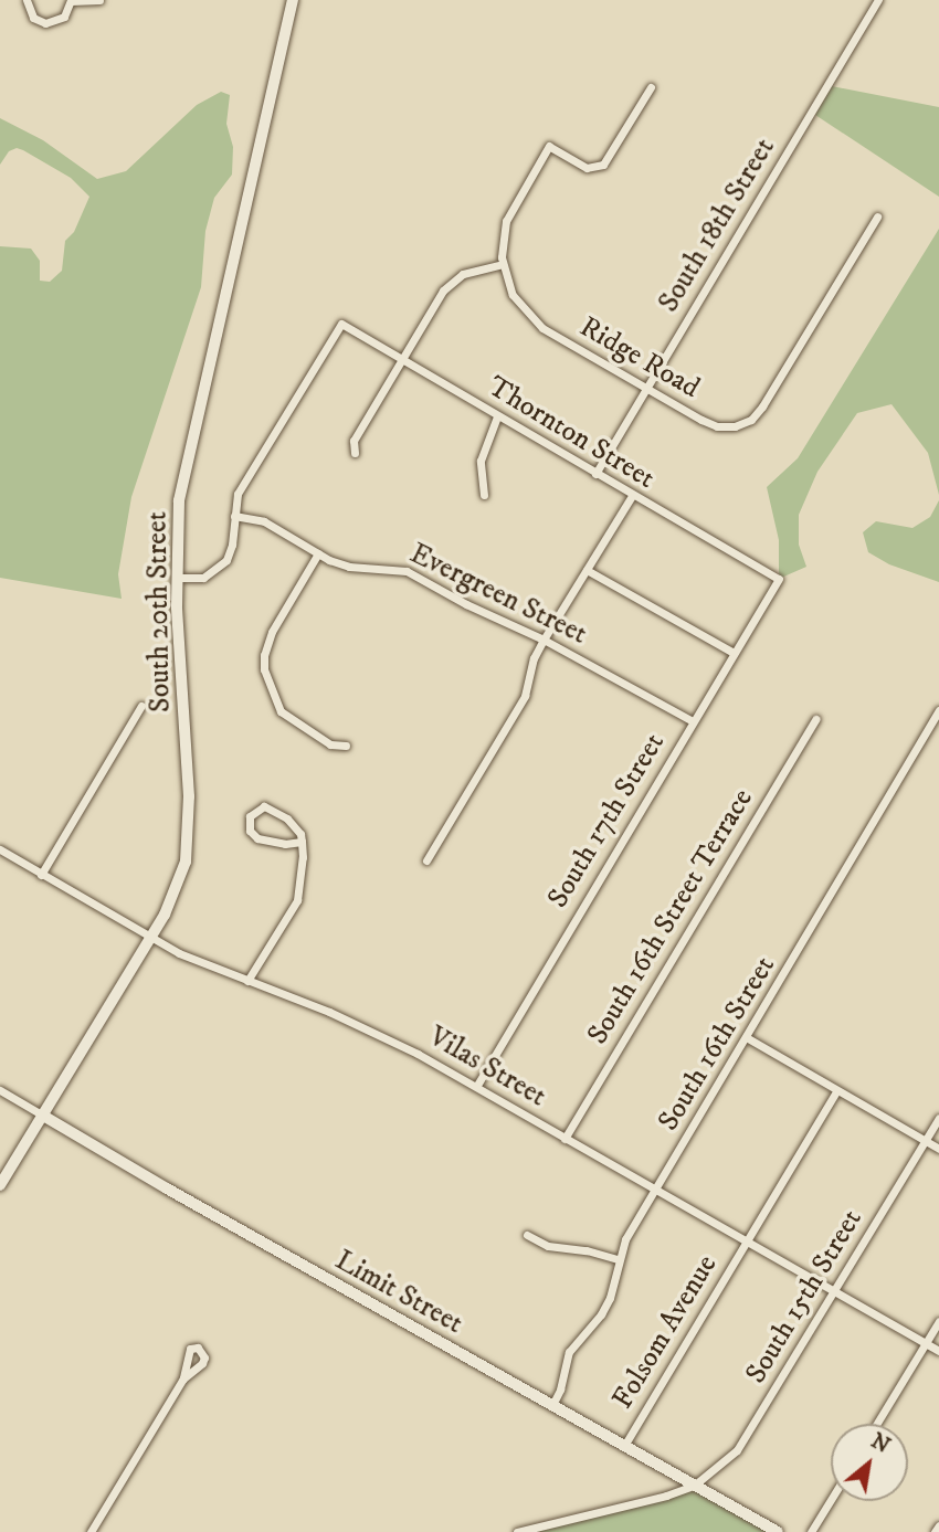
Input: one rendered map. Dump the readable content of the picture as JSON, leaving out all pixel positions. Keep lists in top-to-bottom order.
{
  "streets": {
    "main road": ["South 20th Street", "Limit Street"],
    "street": [
      "South 18th Street",
      "Ridge Road",
      "Thornton Street",
      "Evergreen Street",
      "South 17th Street",
      "South 16th Street Terrace",
      "South 16th Street",
      "Vilas Street",
      "South 15th Street",
      "Folsom Avenue"
    ]
  },
  "crossings": [
    ["South 18th Street", "Ridge Road"],
    ["South 18th Street", "Thornton Street"],
    ["Thornton Street", "Evergreen Street"],
    ["Thornton Street", "South 17th Street"],
    ["Evergreen Street", "South 17th Street"],
    ["South 20th Street", "Vilas Street"],
    ["South 20th Street", "Limit Street"],
    ["South 17th Street", "Vilas Street"],
    ["South 16th Street Terrace", "Vilas Street"],
    ["South 16th Street", "Vilas Street"],
    ["South 16th Street", "Limit Street"],
    ["Vilas Street", "South 15th Street"],
    ["Vilas Street", "Folsom Avenue"],
    ["Limit Street", "South 15th Street"],
    ["Limit Street", "Folsom Avenue"]
  ],
  "north": "top right"
}
